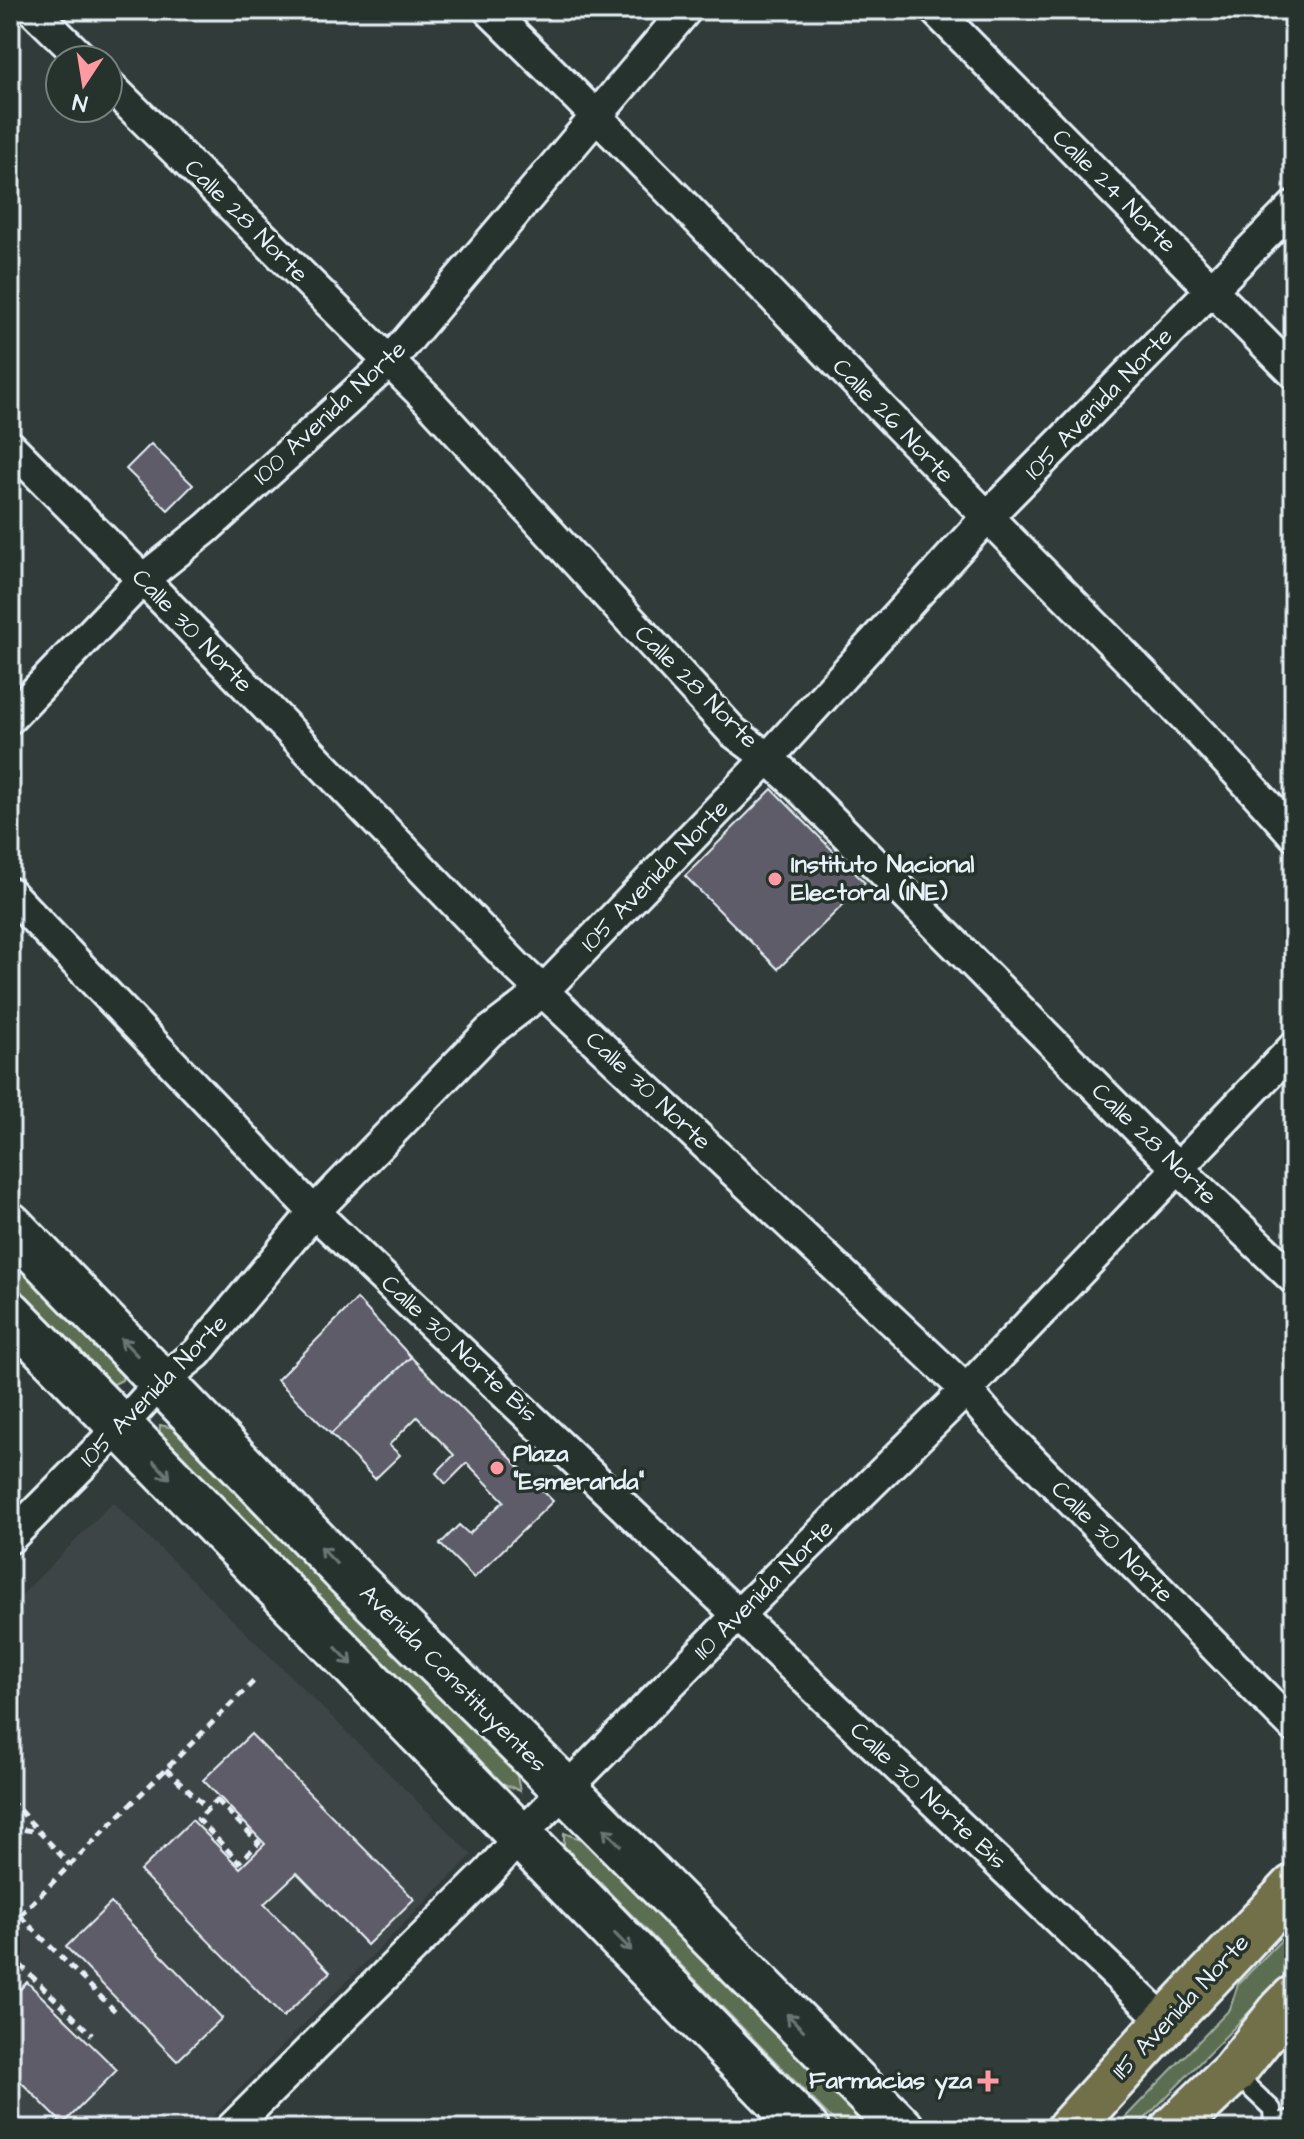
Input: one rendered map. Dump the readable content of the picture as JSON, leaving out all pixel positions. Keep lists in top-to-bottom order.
{
  "streets": {
    "main road": ["Avenida Constituyentes", "115 Avenida Norte"],
    "street": [
      "Calle 24 Norte",
      "Calle 28 Norte",
      "105 Avenida Norte",
      "100 Avenida Norte",
      "Calle 26 Norte",
      "Calle 30 Norte",
      "Calle 30 Norte Bis",
      "110 Avenida Norte"
    ]
  },
  "crossings": [
    ["Calle 24 Norte", "105 Avenida Norte"],
    ["Calle 28 Norte", "105 Avenida Norte"],
    ["Calle 28 Norte", "100 Avenida Norte"],
    ["Calle 28 Norte", "110 Avenida Norte"],
    ["105 Avenida Norte", "Calle 26 Norte"],
    ["105 Avenida Norte", "Calle 30 Norte"],
    ["105 Avenida Norte", "Calle 30 Norte Bis"],
    ["105 Avenida Norte", "Avenida Constituyentes"],
    ["100 Avenida Norte", "Calle 26 Norte"],
    ["100 Avenida Norte", "Calle 30 Norte"],
    ["Calle 30 Norte", "110 Avenida Norte"],
    ["Calle 30 Norte Bis", "110 Avenida Norte"],
    ["Calle 30 Norte Bis", "115 Avenida Norte"],
    ["110 Avenida Norte", "Avenida Constituyentes"]
  ],
  "places": {
    "other": ["Instituto Nacional Electoral (INE)", "Plaza \"Esmeranda\""],
    "health": ["Farmacias yza"]
  },
  "north": "bottom"
}
